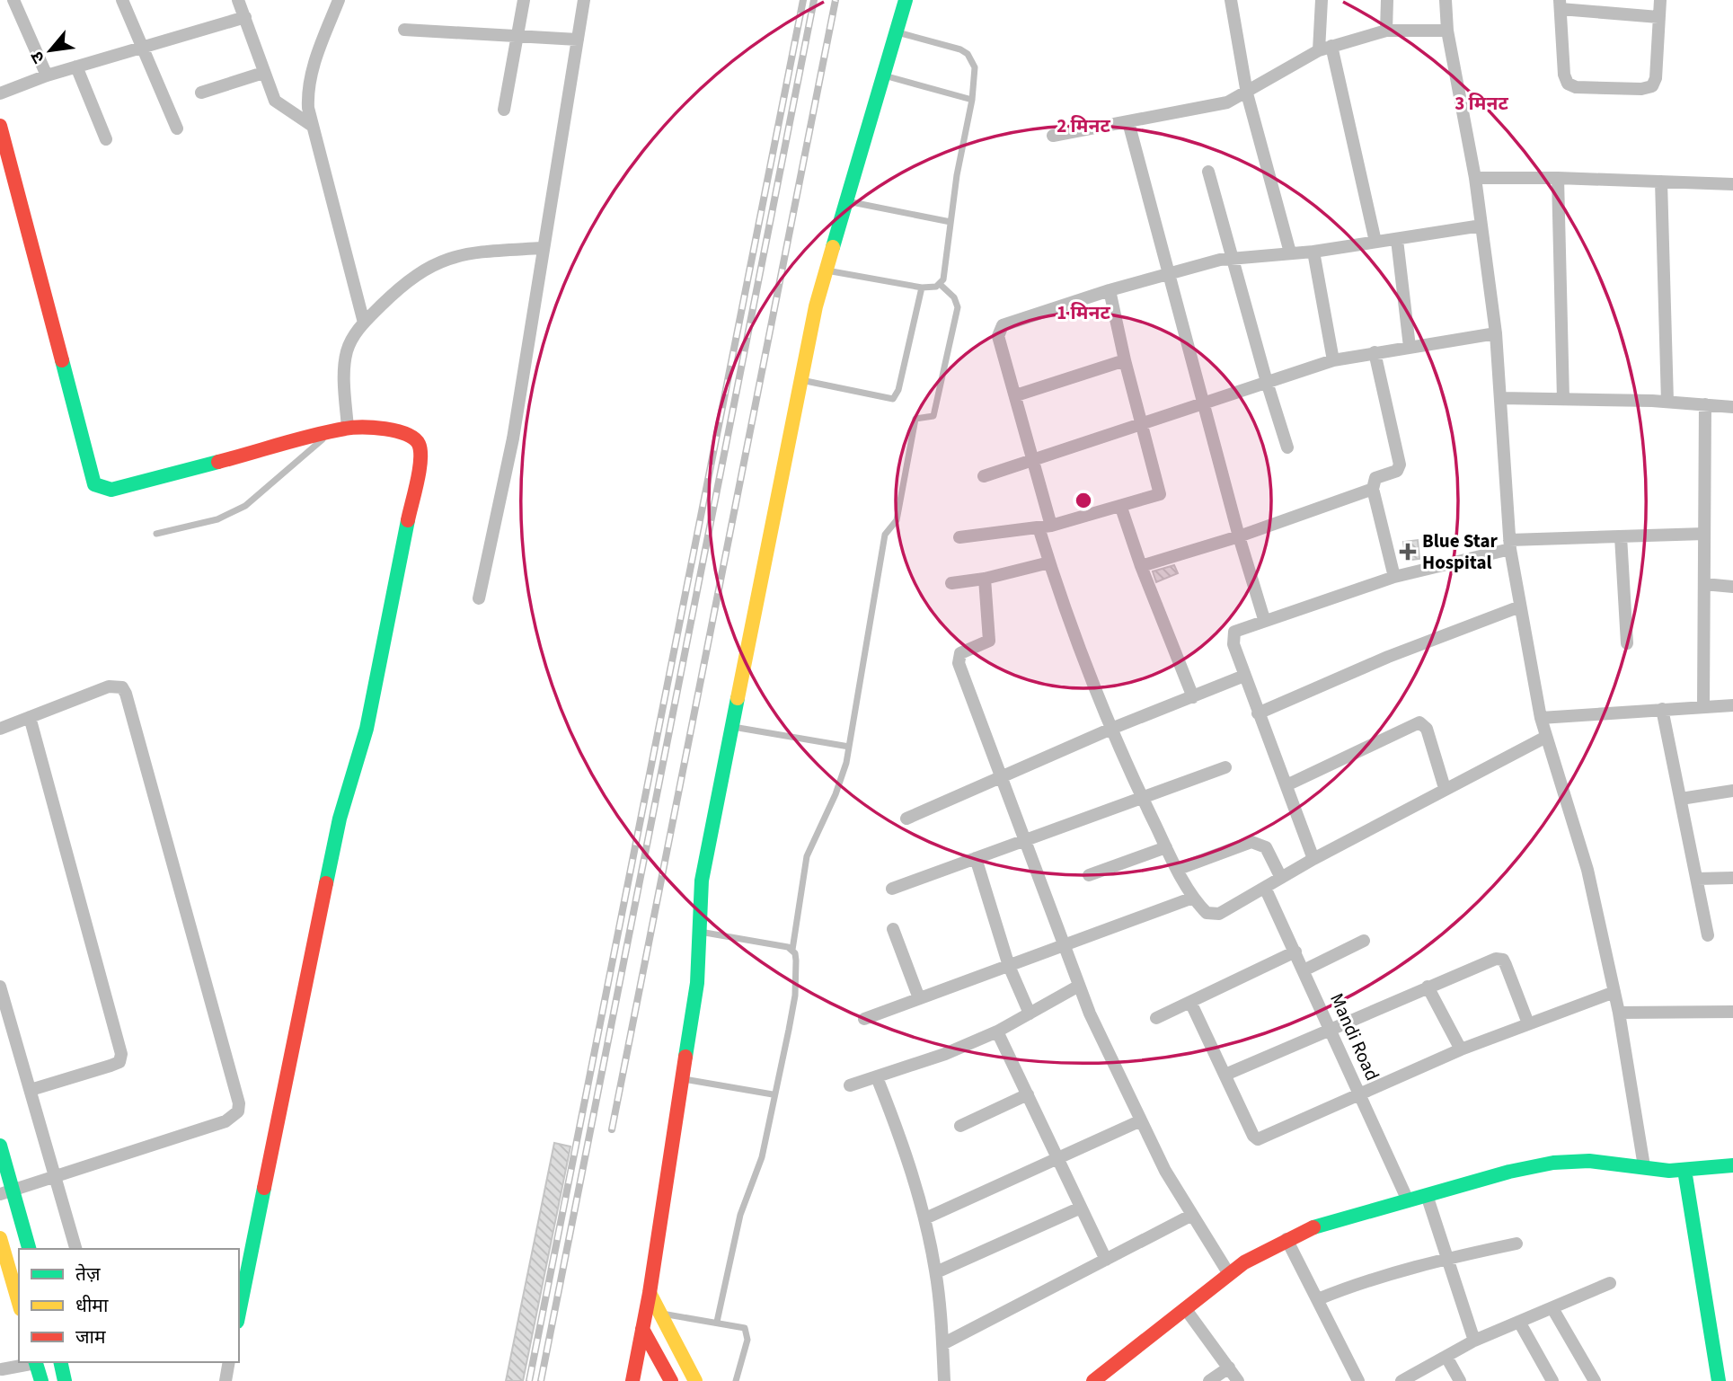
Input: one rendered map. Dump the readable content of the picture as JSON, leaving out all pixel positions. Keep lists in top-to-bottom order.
{
  "streets": {
    "street": ["Mandi Road"]
  },
  "places": {
    "health": ["Blue Star Hospital"]
  },
  "legend": ["तेज़", "धीमा", "जाम"],
  "north": "bottom left",
  "rings": ["3 मिनट", "2 मिनट", "1 मिनट"]
}
